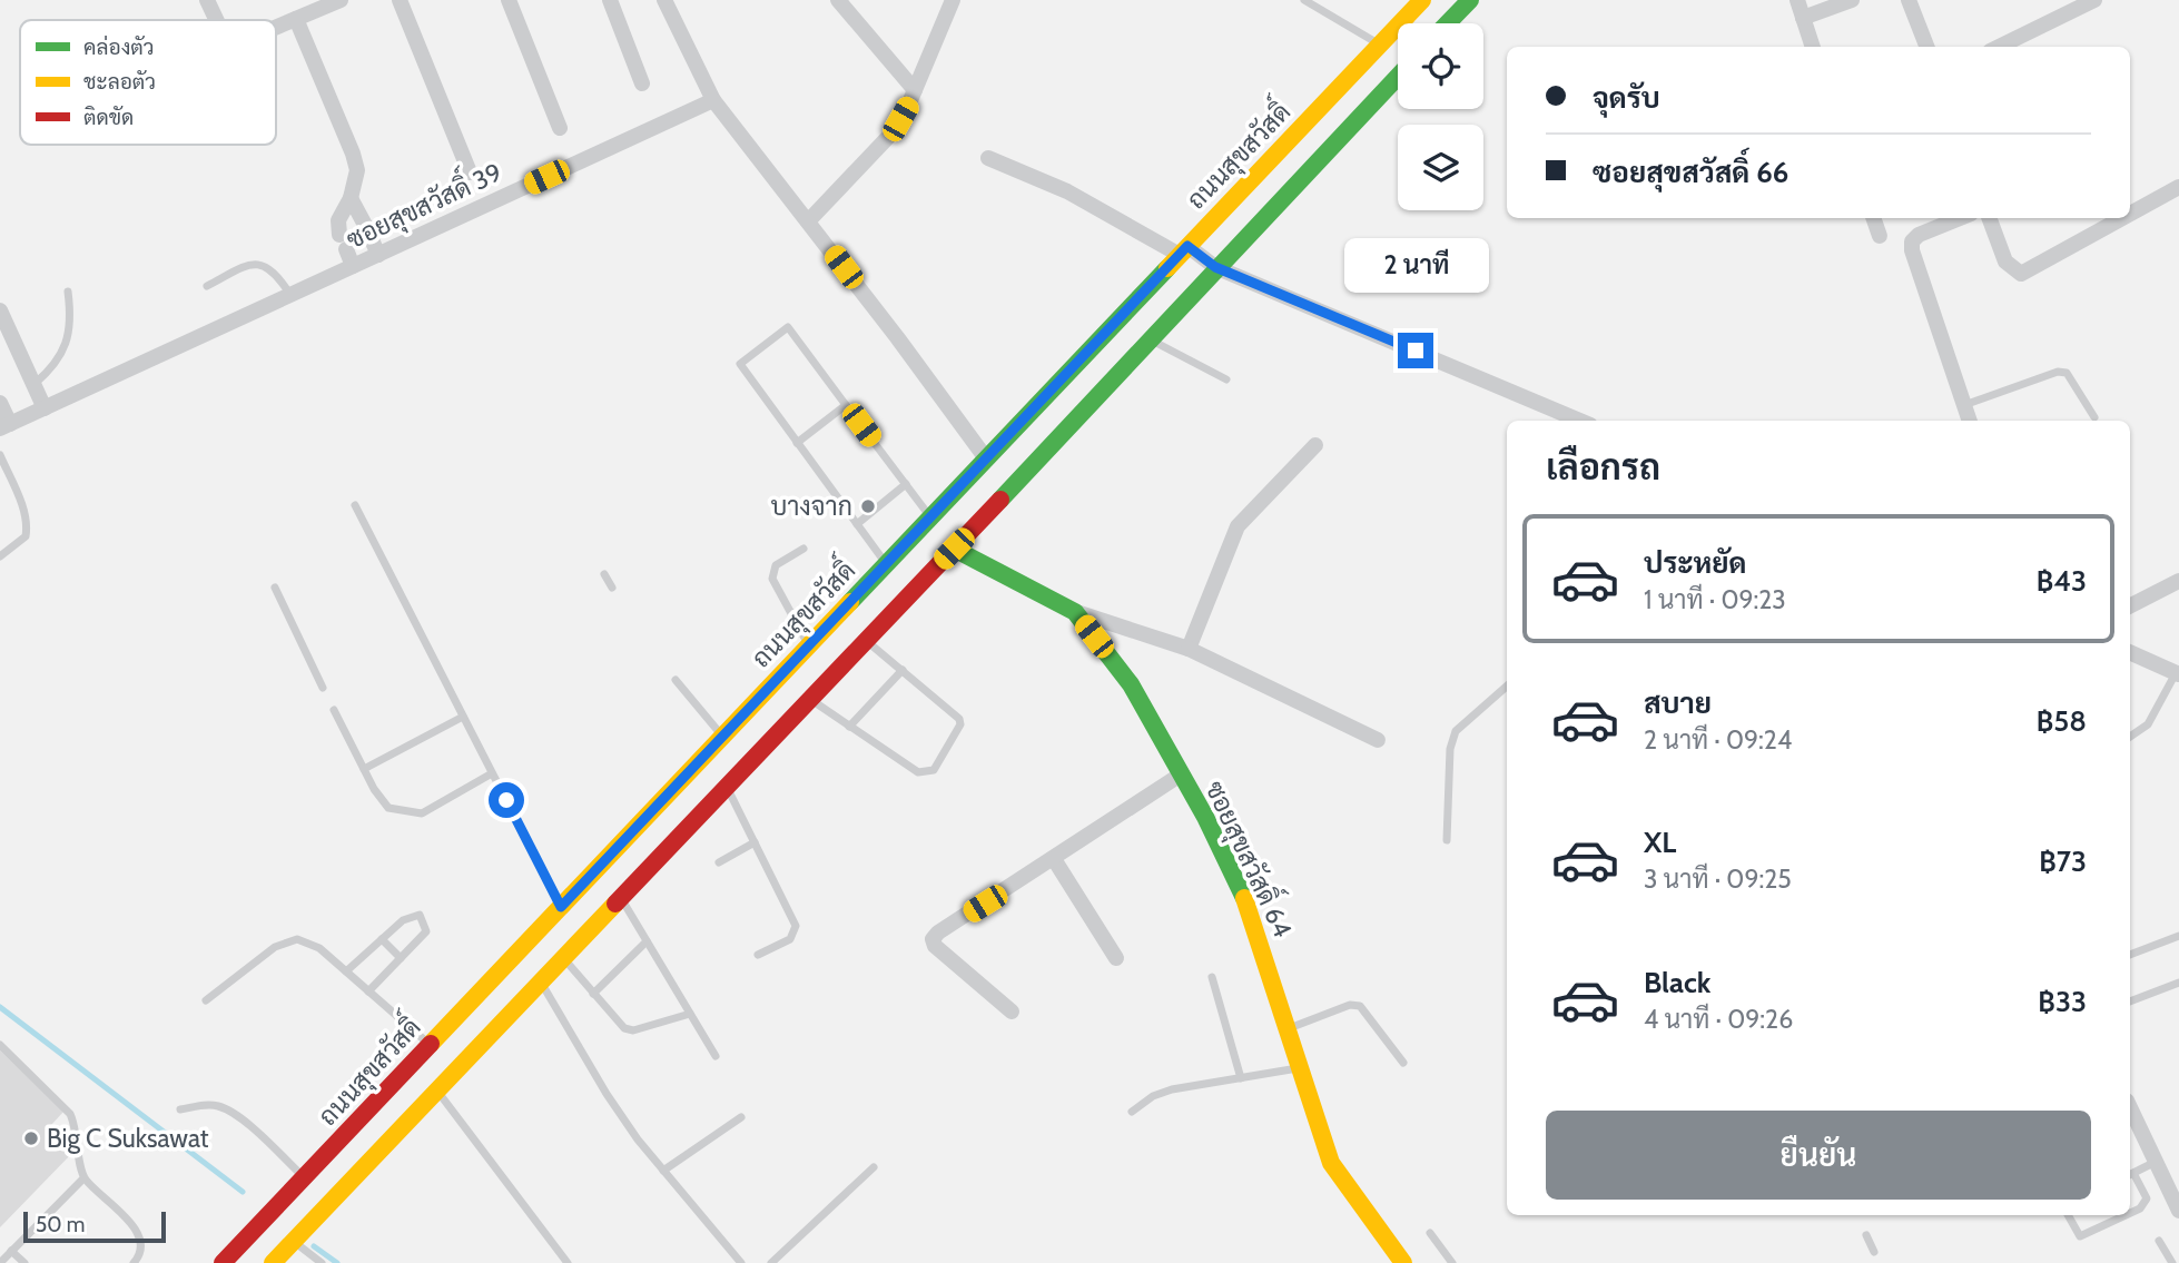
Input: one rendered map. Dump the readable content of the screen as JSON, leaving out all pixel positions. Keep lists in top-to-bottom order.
{
  "streets": {
    "main road": ["ถนนสุขสวัสดิ์", "ซอยสุขสวัสดิ์ 64"],
    "street": ["ซอยสุขสวัสดิ์ 39"]
  },
  "places": ["บางจาก", "Big C Suksawat"],
  "legend": ["คล่องตัว", "ชะลอตัว", "ติดขัด"],
  "scale_bar": "50 m",
  "page": {
    "banner": ["จุดรับ", "ซอยสุขสวัสดิ์ 66"],
    "bubble": "2 นาที",
    "heading": "เลือกรถ",
    "list": [
      {
        "name": "ประหยัด",
        "note": "1 นาที · 09:23",
        "value": "฿43"
      },
      {
        "name": "สบาย",
        "note": "2 นาที · 09:24",
        "value": "฿58"
      },
      {
        "name": "XL",
        "note": "3 นาที · 09:25",
        "value": "฿73"
      },
      {
        "name": "Black",
        "note": "4 นาที · 09:26",
        "value": "฿33"
      }
    ],
    "buttons": "ยืนยัน",
    "scale": "50 m"
  }
}
